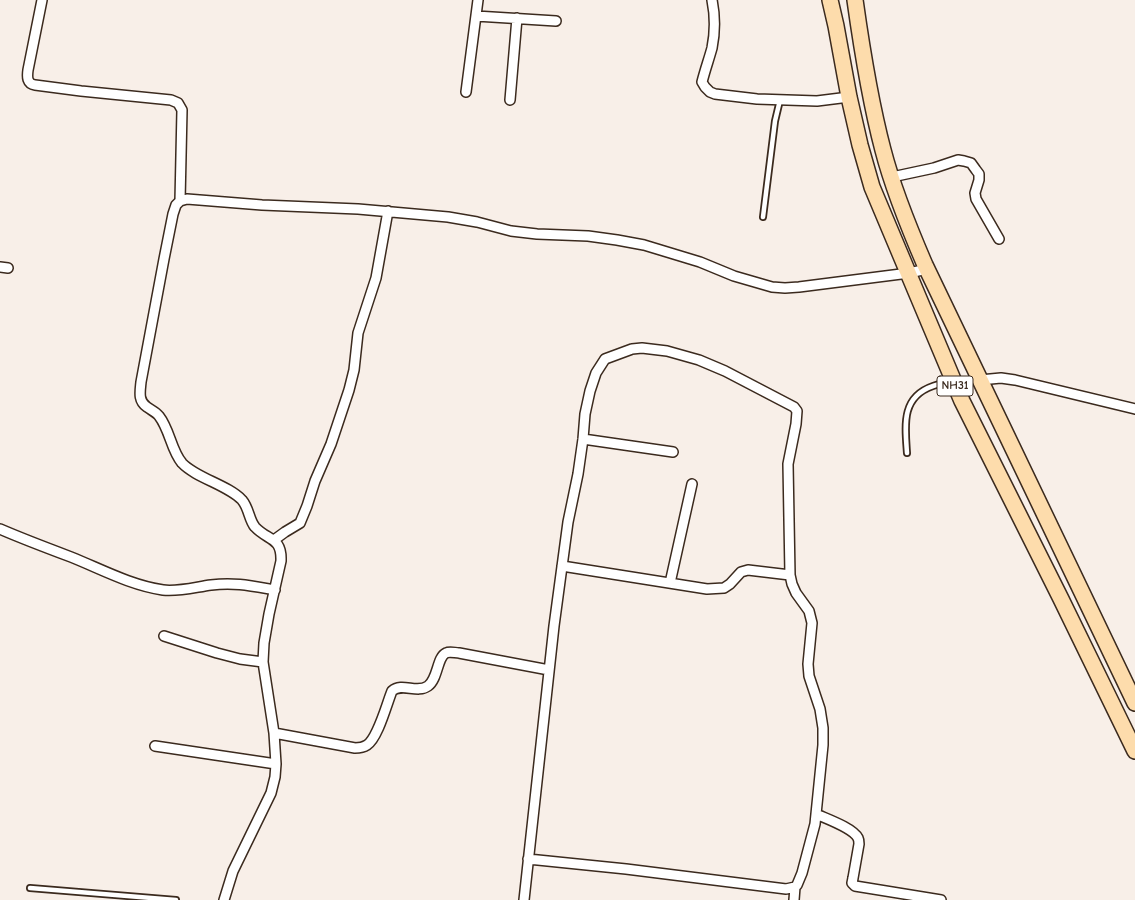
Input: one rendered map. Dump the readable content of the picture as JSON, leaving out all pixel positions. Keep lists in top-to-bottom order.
{
  "streets": {
    "highway": ["NH31"]
  }
}
